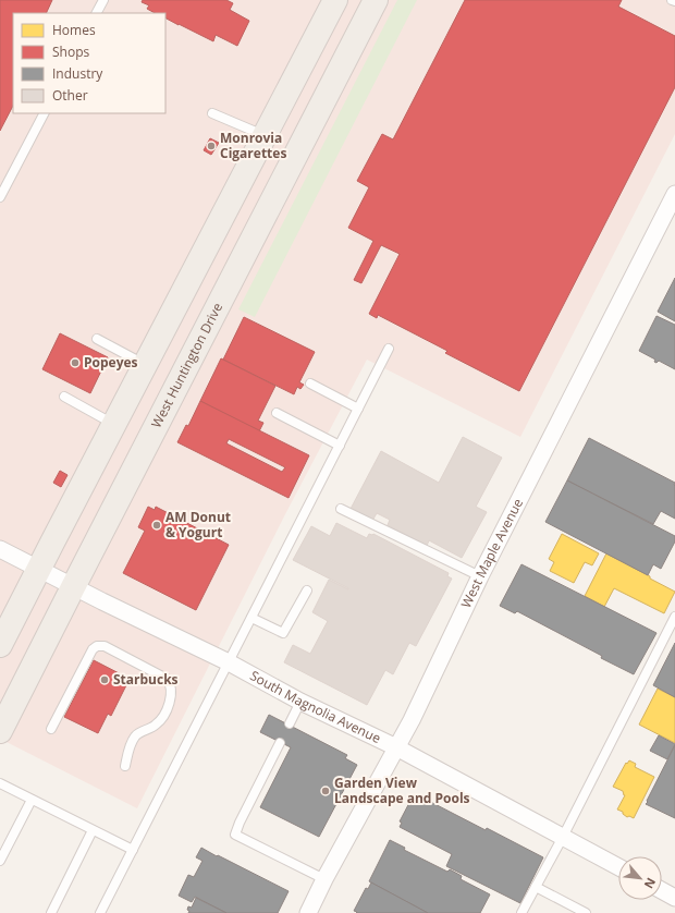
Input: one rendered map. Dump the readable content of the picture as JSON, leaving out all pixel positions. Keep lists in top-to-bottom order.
{
  "streets": {
    "main road": ["West Huntington Drive"],
    "street": ["West Maple Avenue", "South Magnolia Avenue"]
  },
  "crossings": [
    ["West Huntington Drive", "South Magnolia Avenue"],
    ["West Maple Avenue", "South Magnolia Avenue"]
  ],
  "places": [
    "Monrovia Cigarettes",
    "Popeyes",
    "AM Donut & Yogurt",
    "Starbucks",
    "Garden View Landscape and Pools"
  ],
  "legend": [
    "Homes",
    "Shops",
    "Industry",
    "Other"
  ],
  "north": "bottom right"
}
